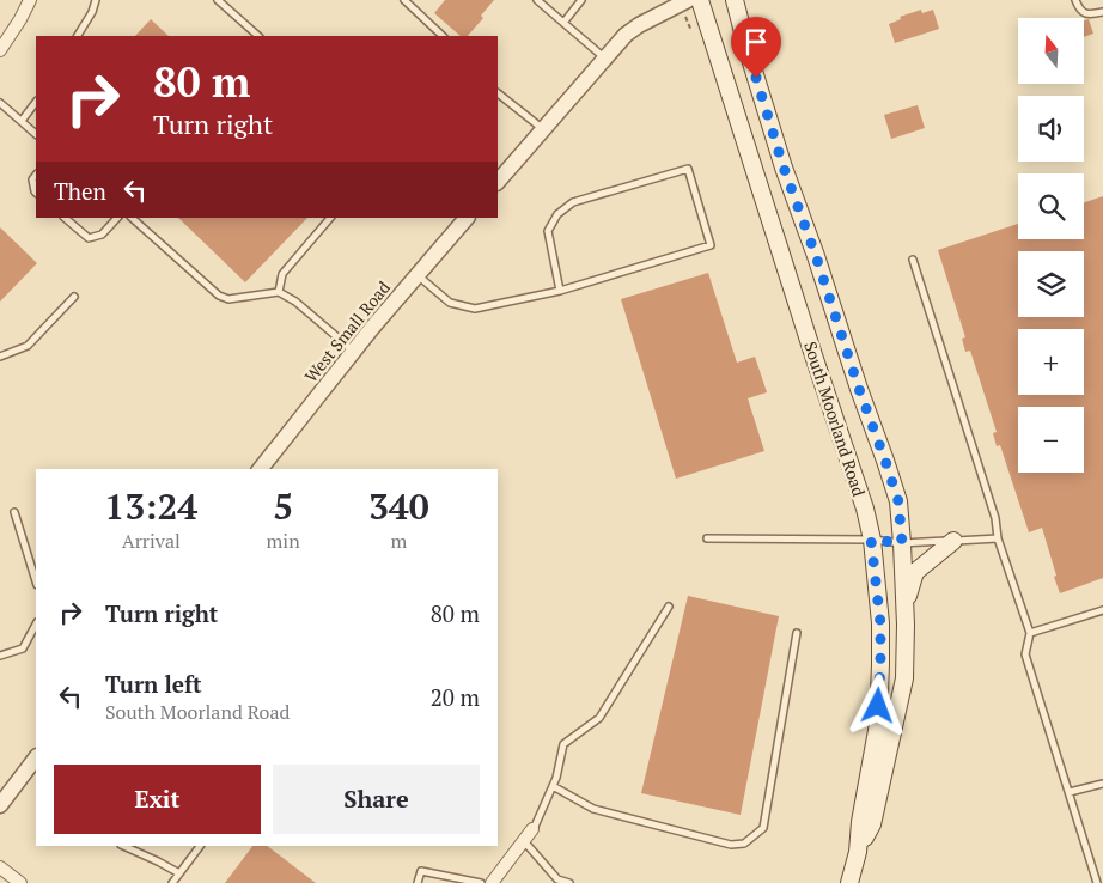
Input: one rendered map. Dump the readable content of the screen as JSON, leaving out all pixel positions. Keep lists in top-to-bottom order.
{
  "streets": {
    "main road": ["South Moorland Road"],
    "street": ["West Small Road"]
  },
  "north": "top",
  "page": {
    "map_buttons": ["+", "−"],
    "turn": ["80 m", "Turn right"],
    "then": "Then",
    "eta": [
      "13:24",
      "Arrival",
      "5",
      "min",
      "340",
      "m"
    ],
    "list": [
      {
        "name": "Turn right",
        "value": "80 m"
      },
      {
        "name": "Turn left",
        "note": "South Moorland Road",
        "value": "20 m"
      }
    ],
    "buttons": ["Exit", "Share"]
  }
}
